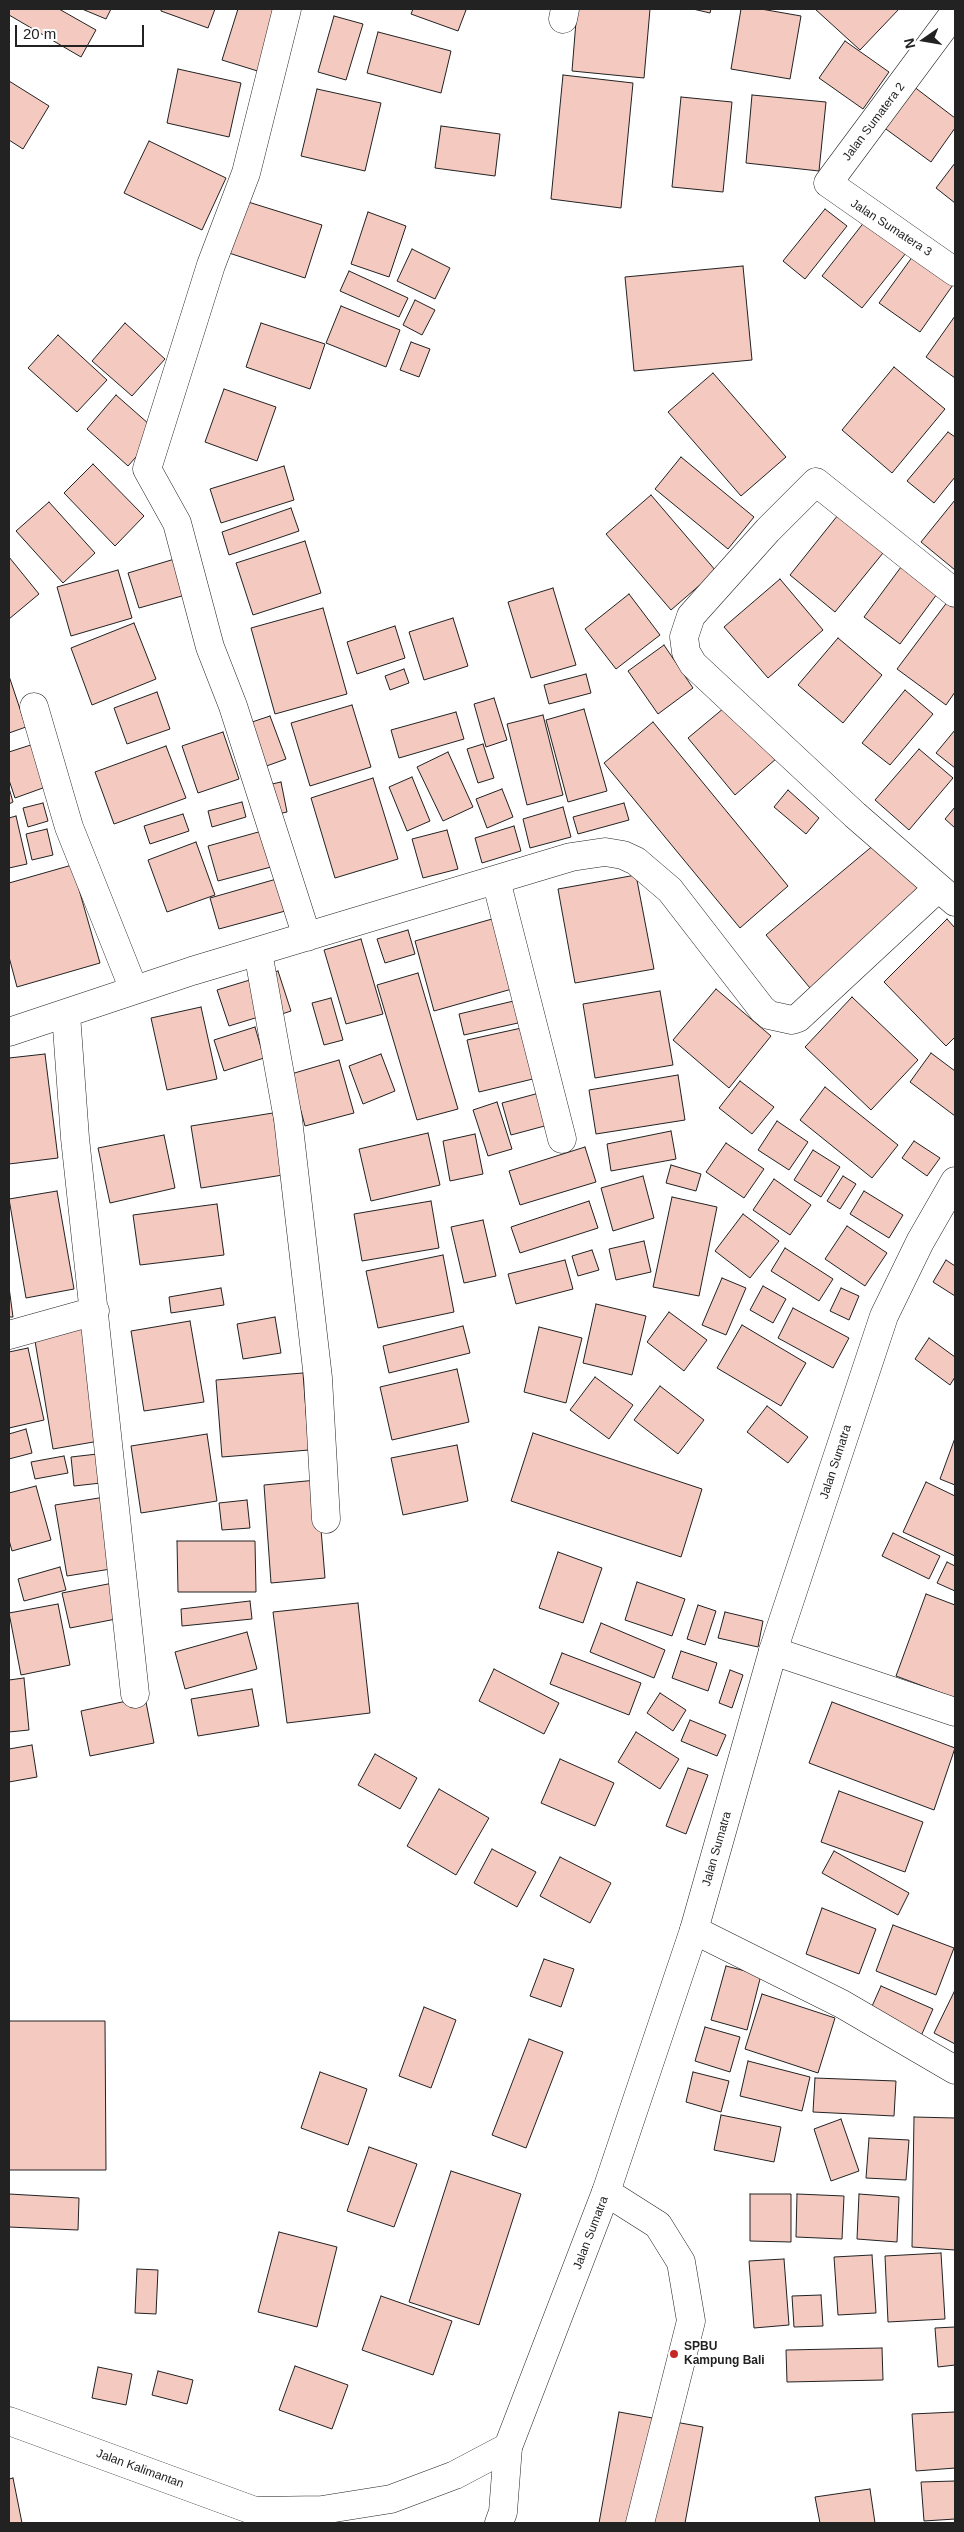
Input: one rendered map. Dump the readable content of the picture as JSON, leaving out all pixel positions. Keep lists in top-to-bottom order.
{
  "streets": {
    "street": [
      "Jalan Sumatera 2",
      "Jalan Sumatera 3",
      "Jalan Sumatra",
      "Jalan Kalimantan"
    ]
  },
  "crossings": [
    ["Jalan Sumatera 2", "Jalan Sumatera 3"]
  ],
  "places": ["SPBU Kampung Bali"],
  "scale_bar": "20 m",
  "north": "left"
}
